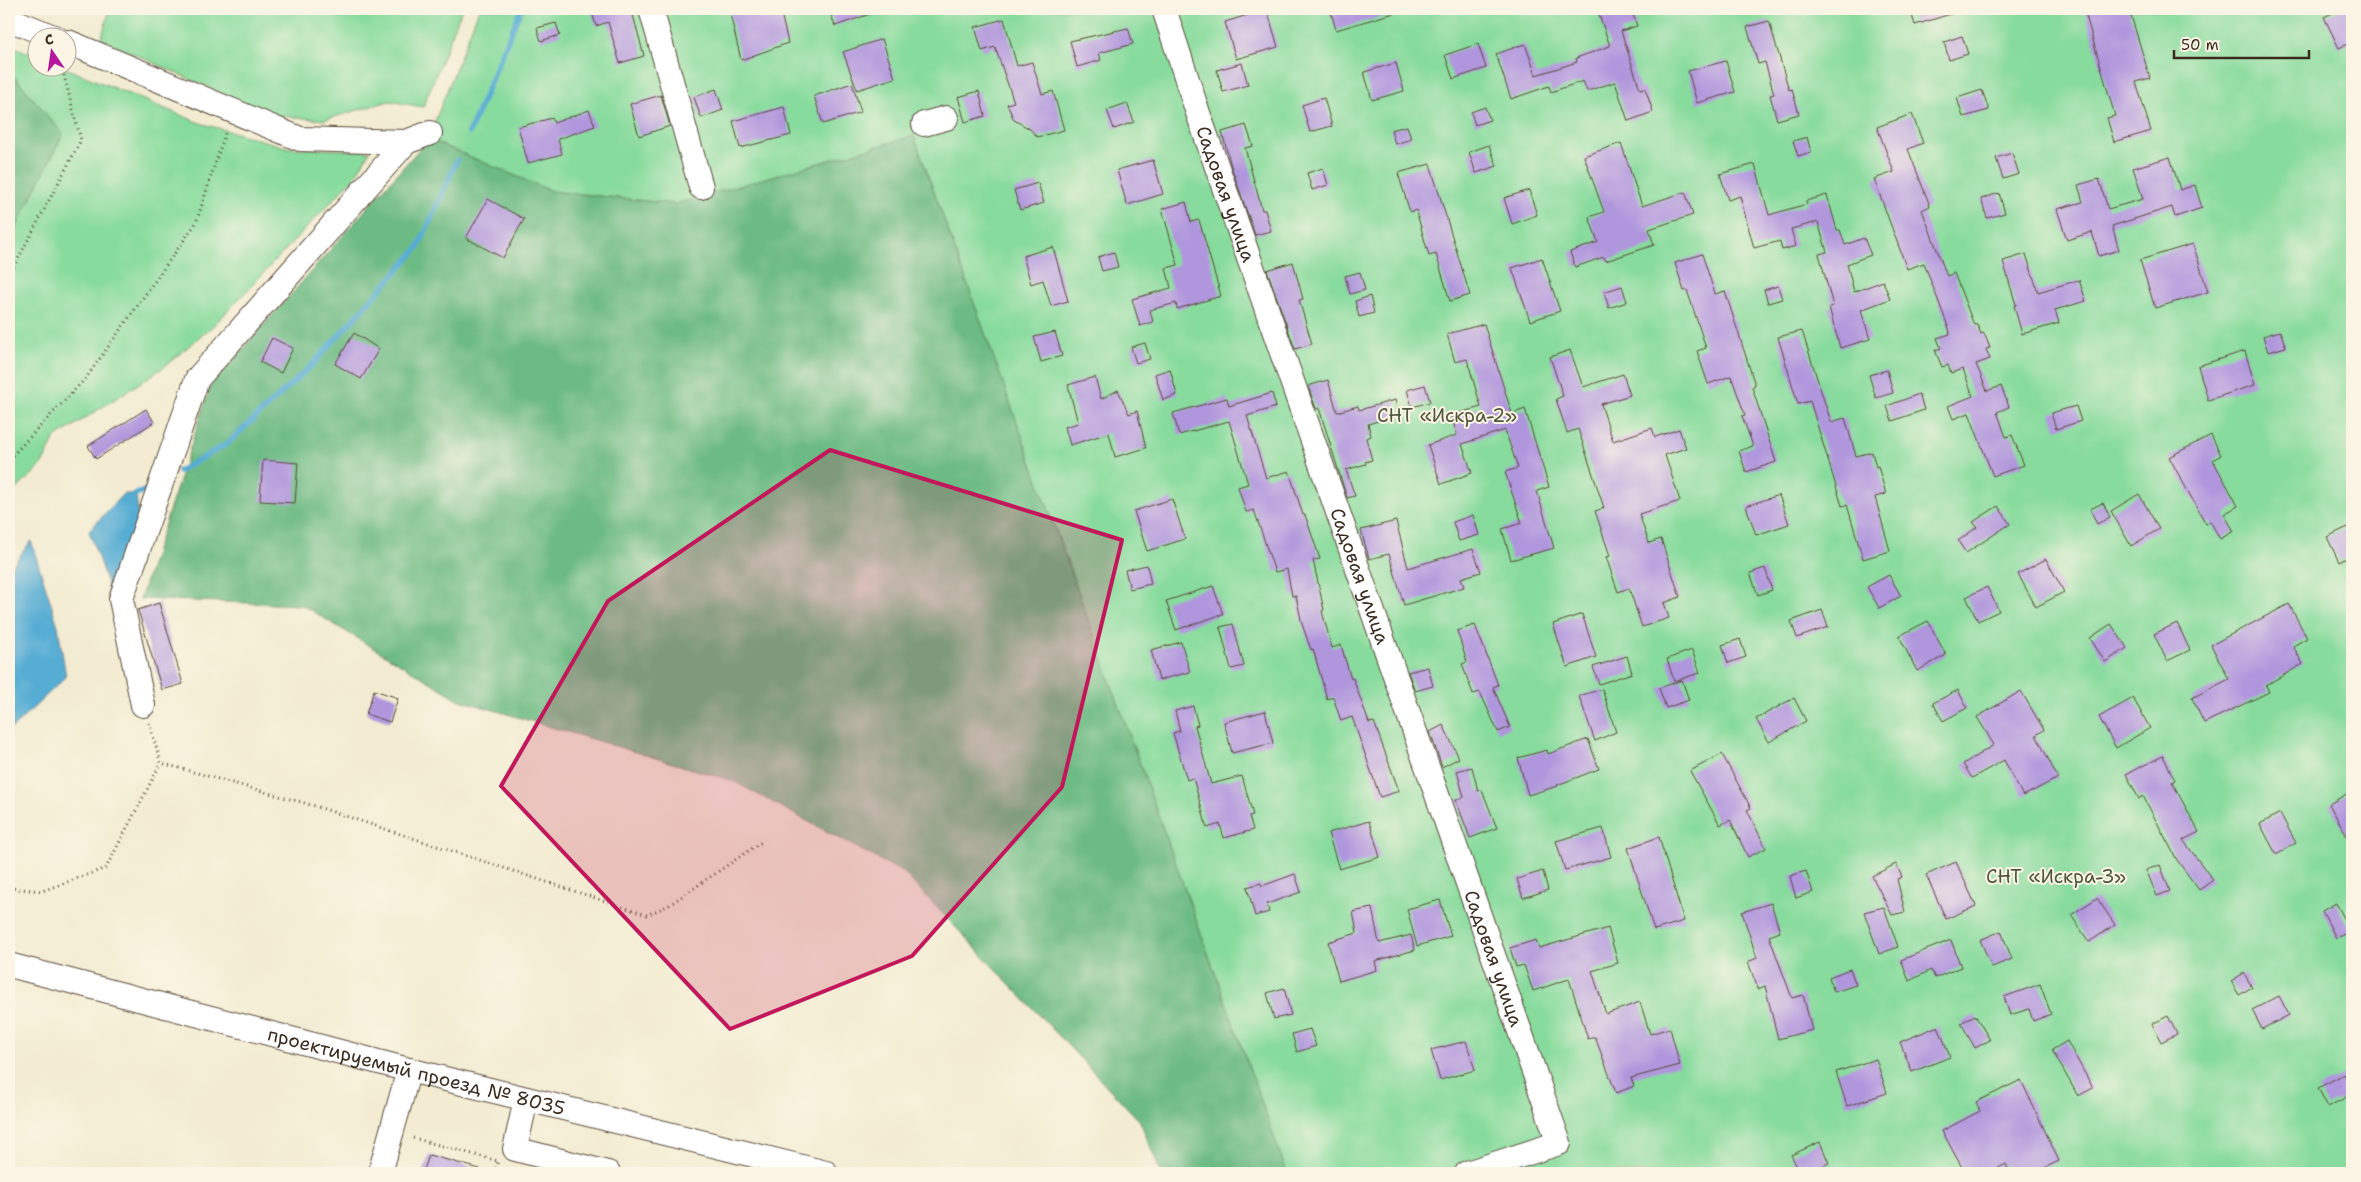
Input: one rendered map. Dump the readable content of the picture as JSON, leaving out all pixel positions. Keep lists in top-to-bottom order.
{
  "streets": {
    "street": ["Садовая улица", "проектируемый проезд № 8035"]
  },
  "parks": ["СНТ «Искра-2»", "СНТ «Искра-3»"],
  "scale_bar": "50 m",
  "north": "top"
}
